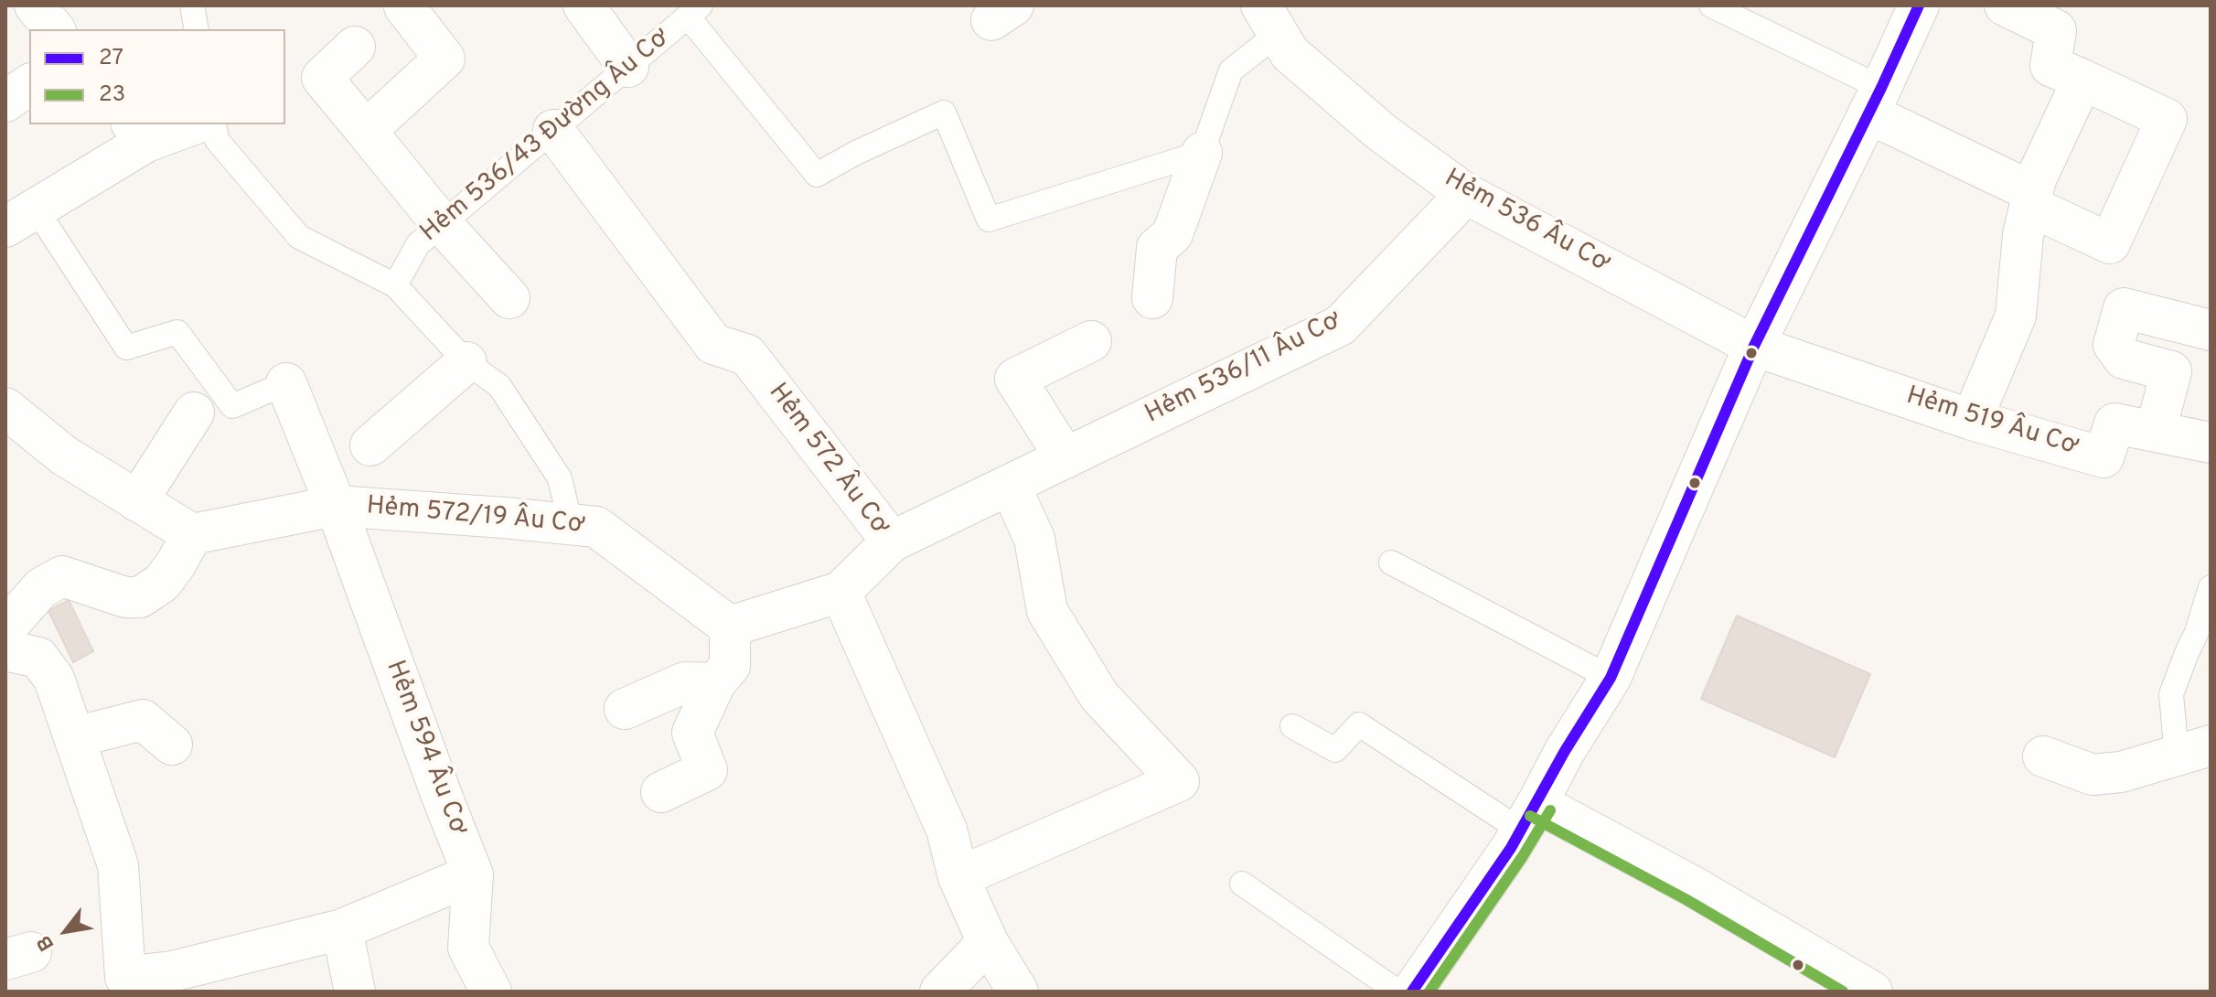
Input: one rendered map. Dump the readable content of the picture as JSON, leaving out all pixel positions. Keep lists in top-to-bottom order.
{
  "streets": {
    "street": [
      "Hẻm 536 Âu Cơ",
      "Hẻm 536/11 Âu Cơ",
      "Hẻm 519 Âu Cơ",
      "Hẻm 572 Âu Cơ",
      "Hẻm 572/19 Âu Cơ",
      "Hẻm 594 Âu Cơ"
    ],
    "lane": ["Hẻm 536/43 Đường Âu Cơ"]
  },
  "crossings": [
    ["Hẻm 536/43 Đường Âu Cơ", "Hẻm 572 Âu Cơ"],
    ["Hẻm 536 Âu Cơ", "Hẻm 536/11 Âu Cơ"],
    ["Hẻm 536 Âu Cơ", "Hẻm 519 Âu Cơ"],
    ["Hẻm 536/11 Âu Cơ", "Hẻm 572 Âu Cơ"],
    ["Hẻm 572/19 Âu Cơ", "Hẻm 594 Âu Cơ"]
  ],
  "lines": ["transit line 27", "transit line 23"],
  "legend": ["27", "23"],
  "north": "bottom left"
}
